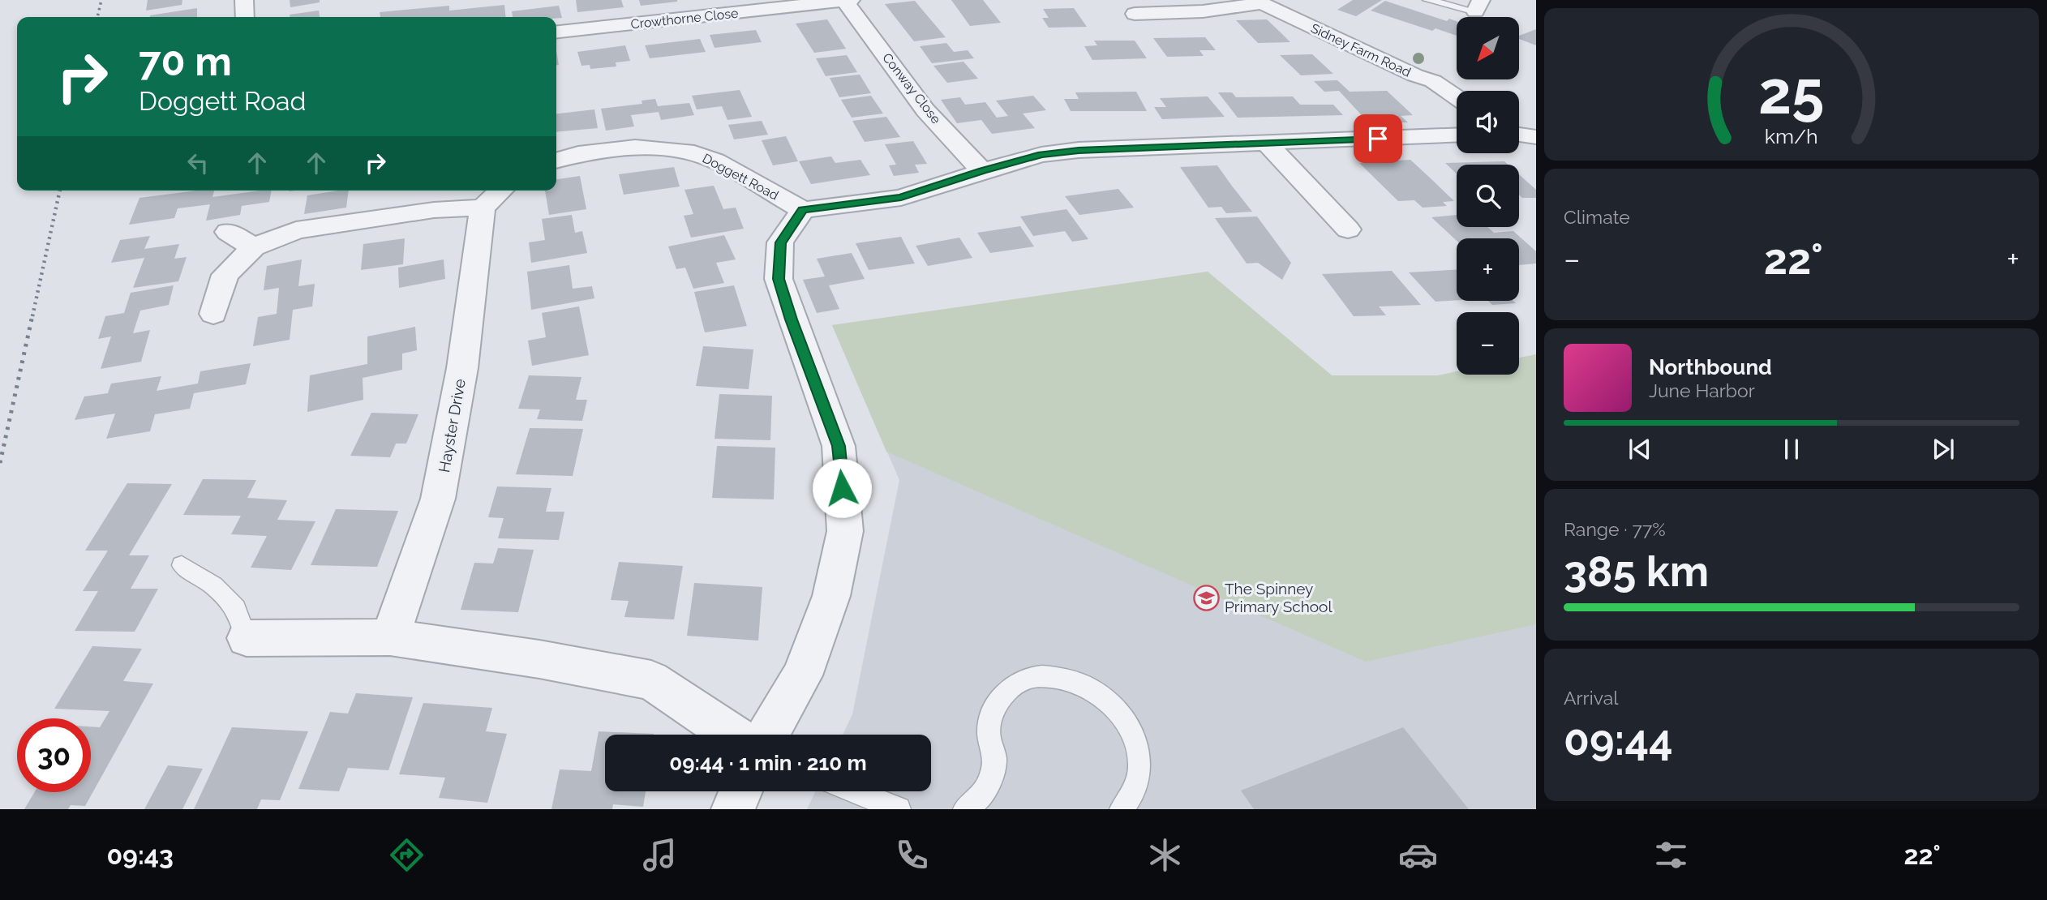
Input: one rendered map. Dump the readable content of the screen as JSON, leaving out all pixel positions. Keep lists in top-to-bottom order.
{
  "streets": {
    "street": [
      "Crowthorne Close",
      "Sidney Farm Road",
      "Conway Close",
      "Doggett Road",
      "Hayster Drive"
    ]
  },
  "crossings": [
    ["Crowthorne Close", "Conway Close"]
  ],
  "places": {
    "school or university": ["The Spinney Primary School"]
  },
  "north": "bottom left",
  "page": {
    "map_buttons": ["+", "−"],
    "turn": ["70 m", "Doggett Road"],
    "tile": [
      "Climate",
      ["Range · 77%", "385 km"],
      ["Arrival", "09:44"]
    ],
    "heat": ["−", "22°", "+"],
    "song": ["Northbound", "June Harbor"],
    "limit": "30",
    "trip": "09:44 · 1 min · 210 m",
    "tabs": ["09:43", "22°"],
    "gauge": ["25", "km/h"]
  }
}
